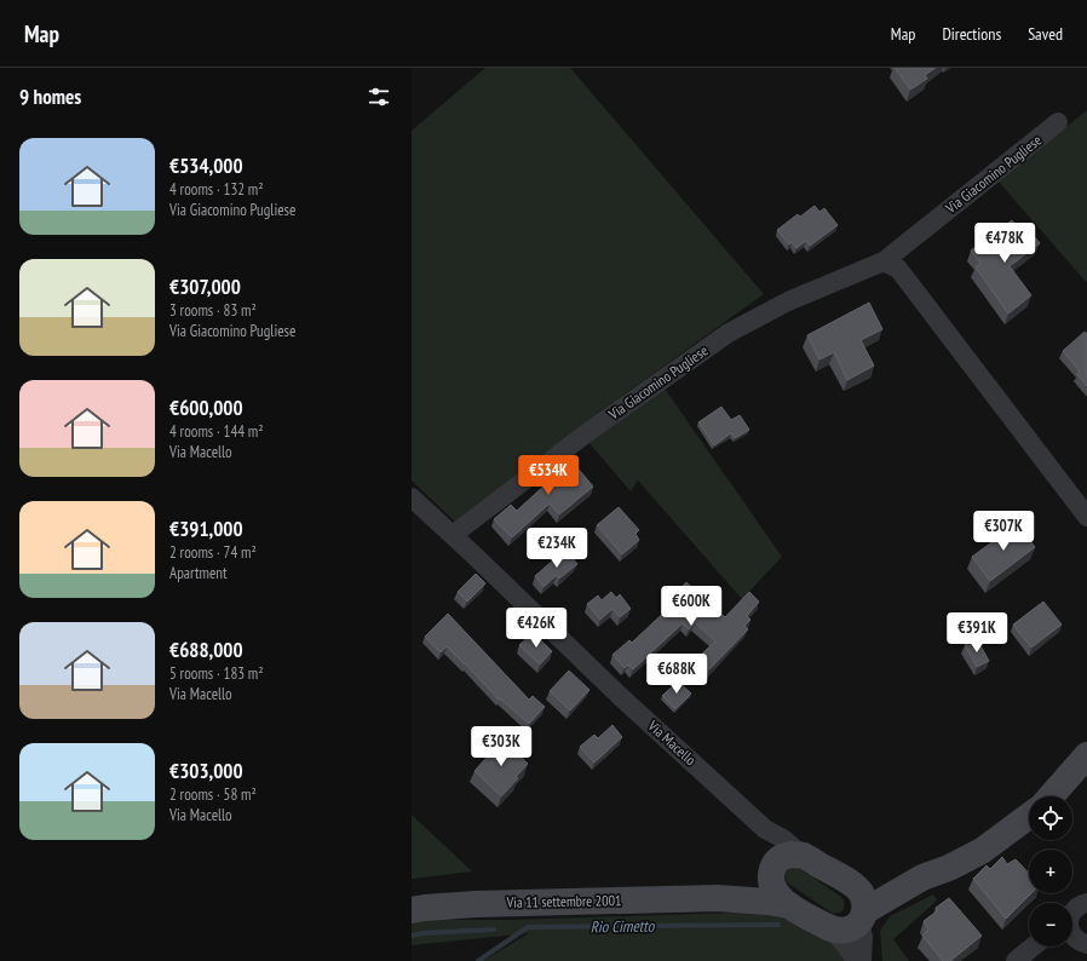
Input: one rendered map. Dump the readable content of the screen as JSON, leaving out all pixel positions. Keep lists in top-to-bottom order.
{
  "streets": {
    "main road": ["Via 11 settembre 2001"],
    "street": ["Via Giacomino Pugliese", "Via Macello"]
  },
  "crossings": [
    ["Via Giacomino Pugliese", "Via Macello"],
    ["Via Macello", "Via 11 settembre 2001"]
  ],
  "water": ["Rio Cimetto"],
  "page": {
    "header": "Map",
    "nav": ["Map", "Directions", "Saved"],
    "heading": "9 homes",
    "list": [
      {
        "name": "€534,000",
        "note": "4 rooms · 132 m² · Via Giacomino Pugliese"
      },
      {
        "name": "€307,000",
        "note": "3 rooms · 83 m² · Via Giacomino Pugliese"
      },
      {
        "name": "€600,000",
        "note": "4 rooms · 144 m² · Via Macello"
      },
      {
        "name": "€391,000",
        "note": "2 rooms · 74 m² · Apartment"
      },
      {
        "name": "€688,000",
        "note": "5 rooms · 183 m² · Via Macello"
      },
      {
        "name": "€303,000",
        "note": "2 rooms · 58 m² · Via Macello"
      }
    ],
    "price": [
      "€478K",
      "€534K",
      "€307K",
      "€234K",
      "€600K",
      "€426K",
      "€391K",
      "€688K",
      "€303K"
    ],
    "map_buttons": ["+", "−"]
  }
}
